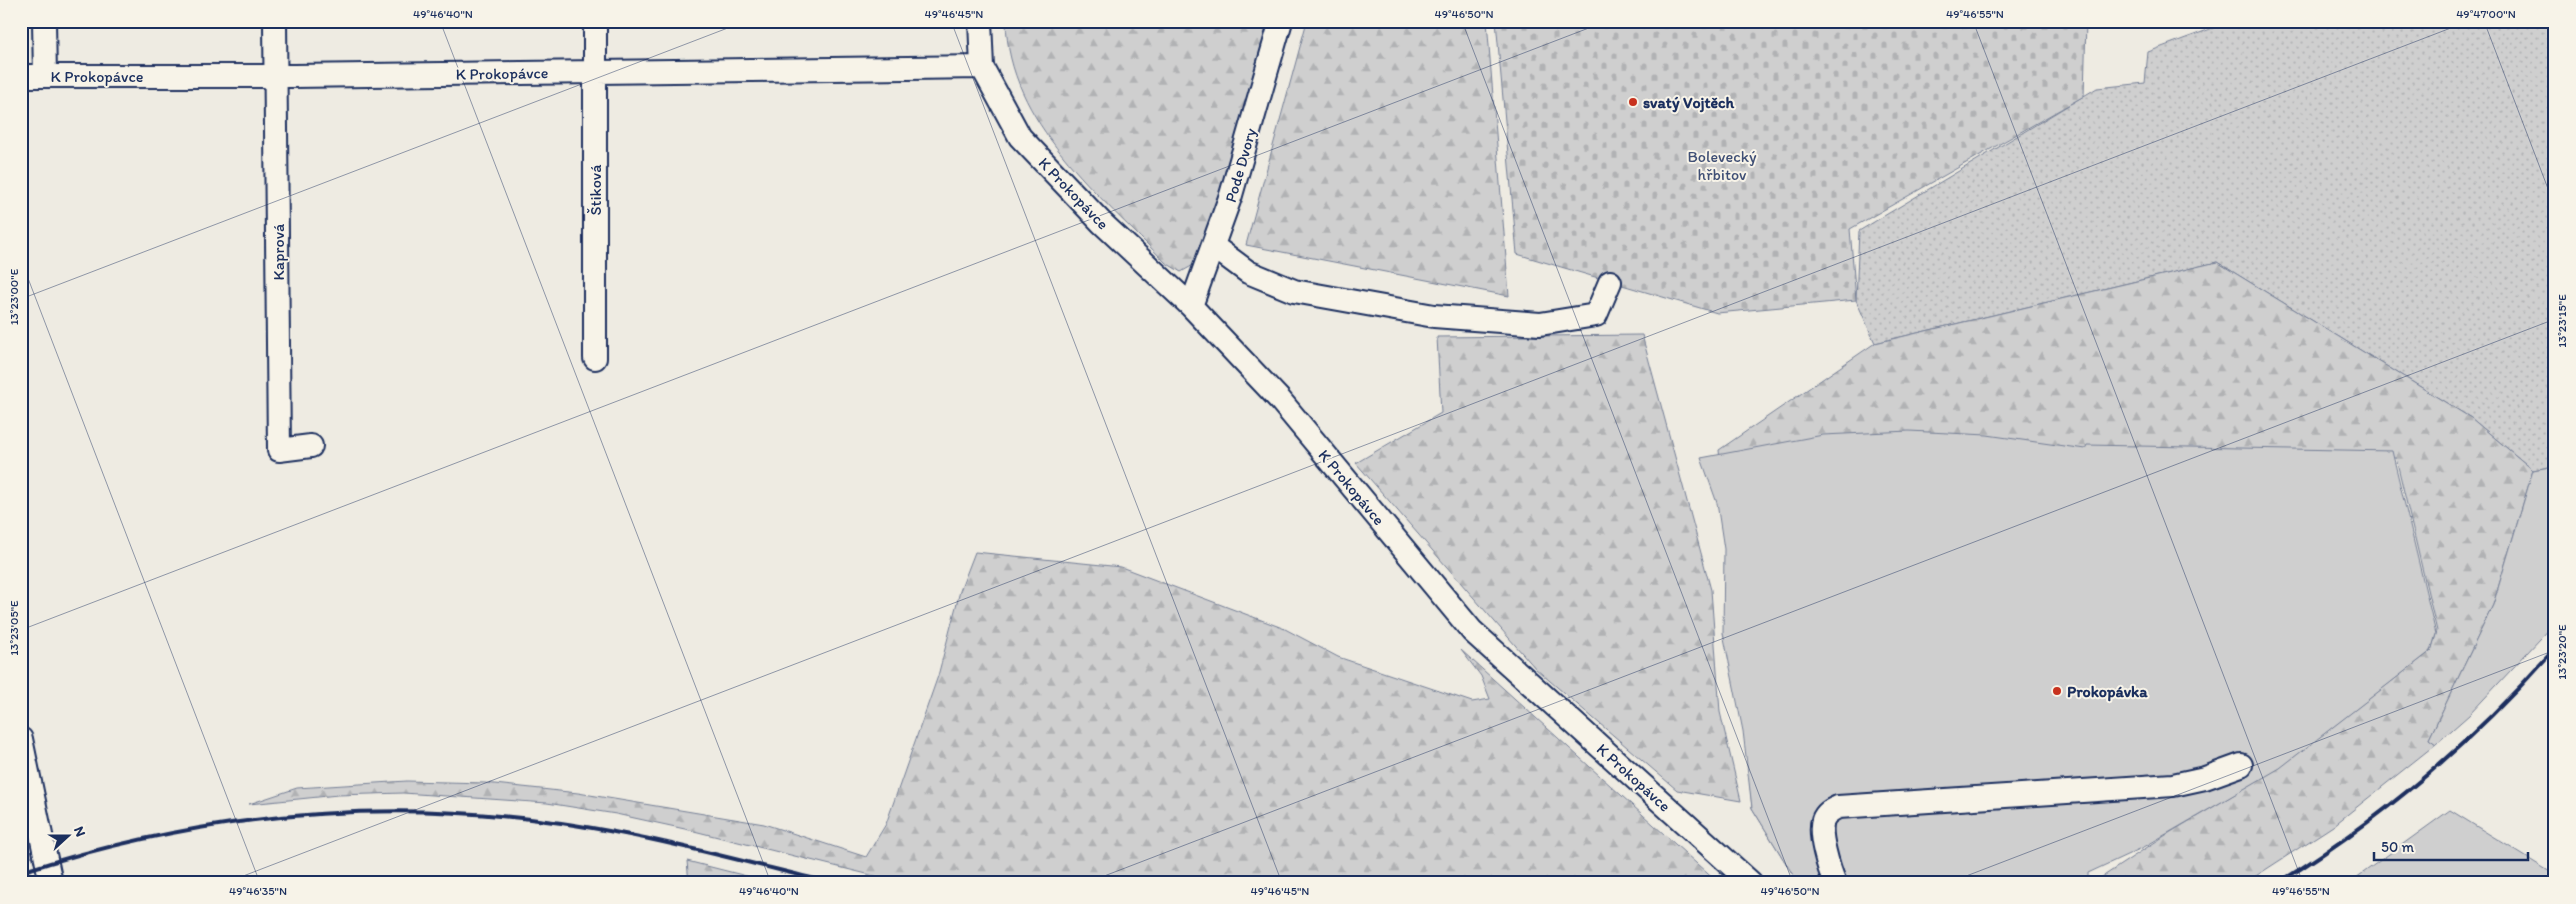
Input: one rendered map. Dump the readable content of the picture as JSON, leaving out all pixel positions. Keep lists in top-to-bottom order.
{
  "streets": {
    "street": [
      "K Prokopávce",
      "Pode Dvory",
      "Štiková",
      "Kaprová"
    ]
  },
  "crossings": [
    ["K Prokopávce", "Pode Dvory"],
    ["K Prokopávce", "Štiková"],
    ["K Prokopávce", "Kaprová"]
  ],
  "parks": ["Bolevecký hřbitov"],
  "places": ["svatý Vojtěch", "Prokopávka"],
  "scale_bar": "50 m",
  "north": "right",
  "coordinates": [
    "49°46'40\"N",
    "49°46'45\"N",
    "49°46'50\"N",
    "49°46'55\"N",
    "49°47'00\"N",
    "13°23'00\"E",
    "13°23'15\"E",
    "13°23'05\"E",
    "13°23'20\"E",
    "49°46'35\"N"
  ]
}
